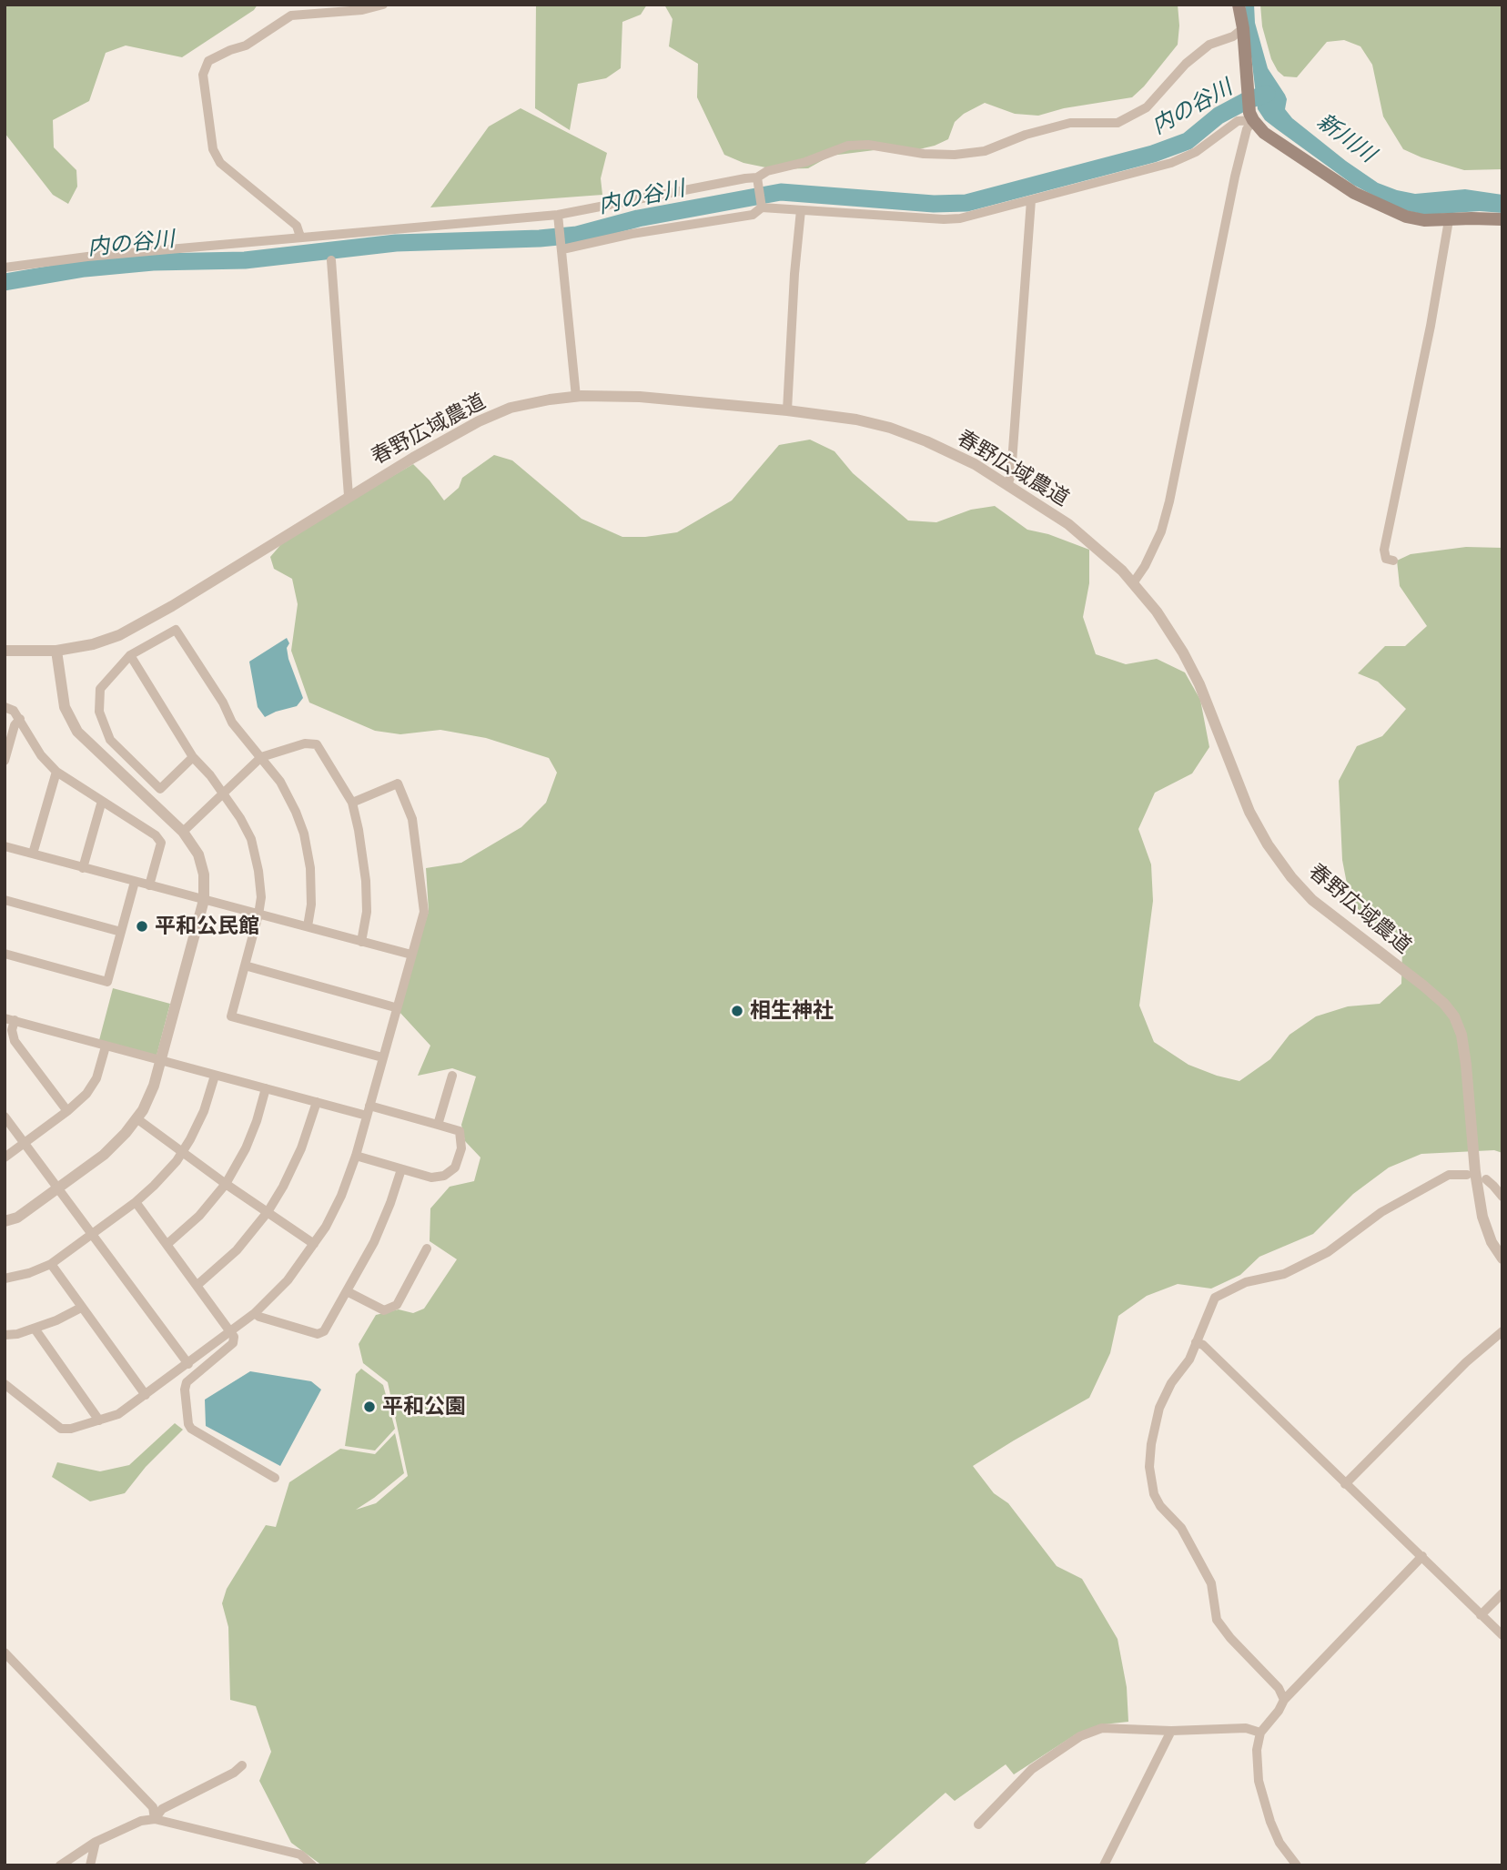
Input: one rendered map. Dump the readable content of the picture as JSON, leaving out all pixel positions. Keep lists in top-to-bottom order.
{
  "streets": {
    "street": ["春野広域農道"]
  },
  "water": ["内の谷川", "新川川"],
  "places": ["平和公民館", "相生神社", "平和公園"]
}
